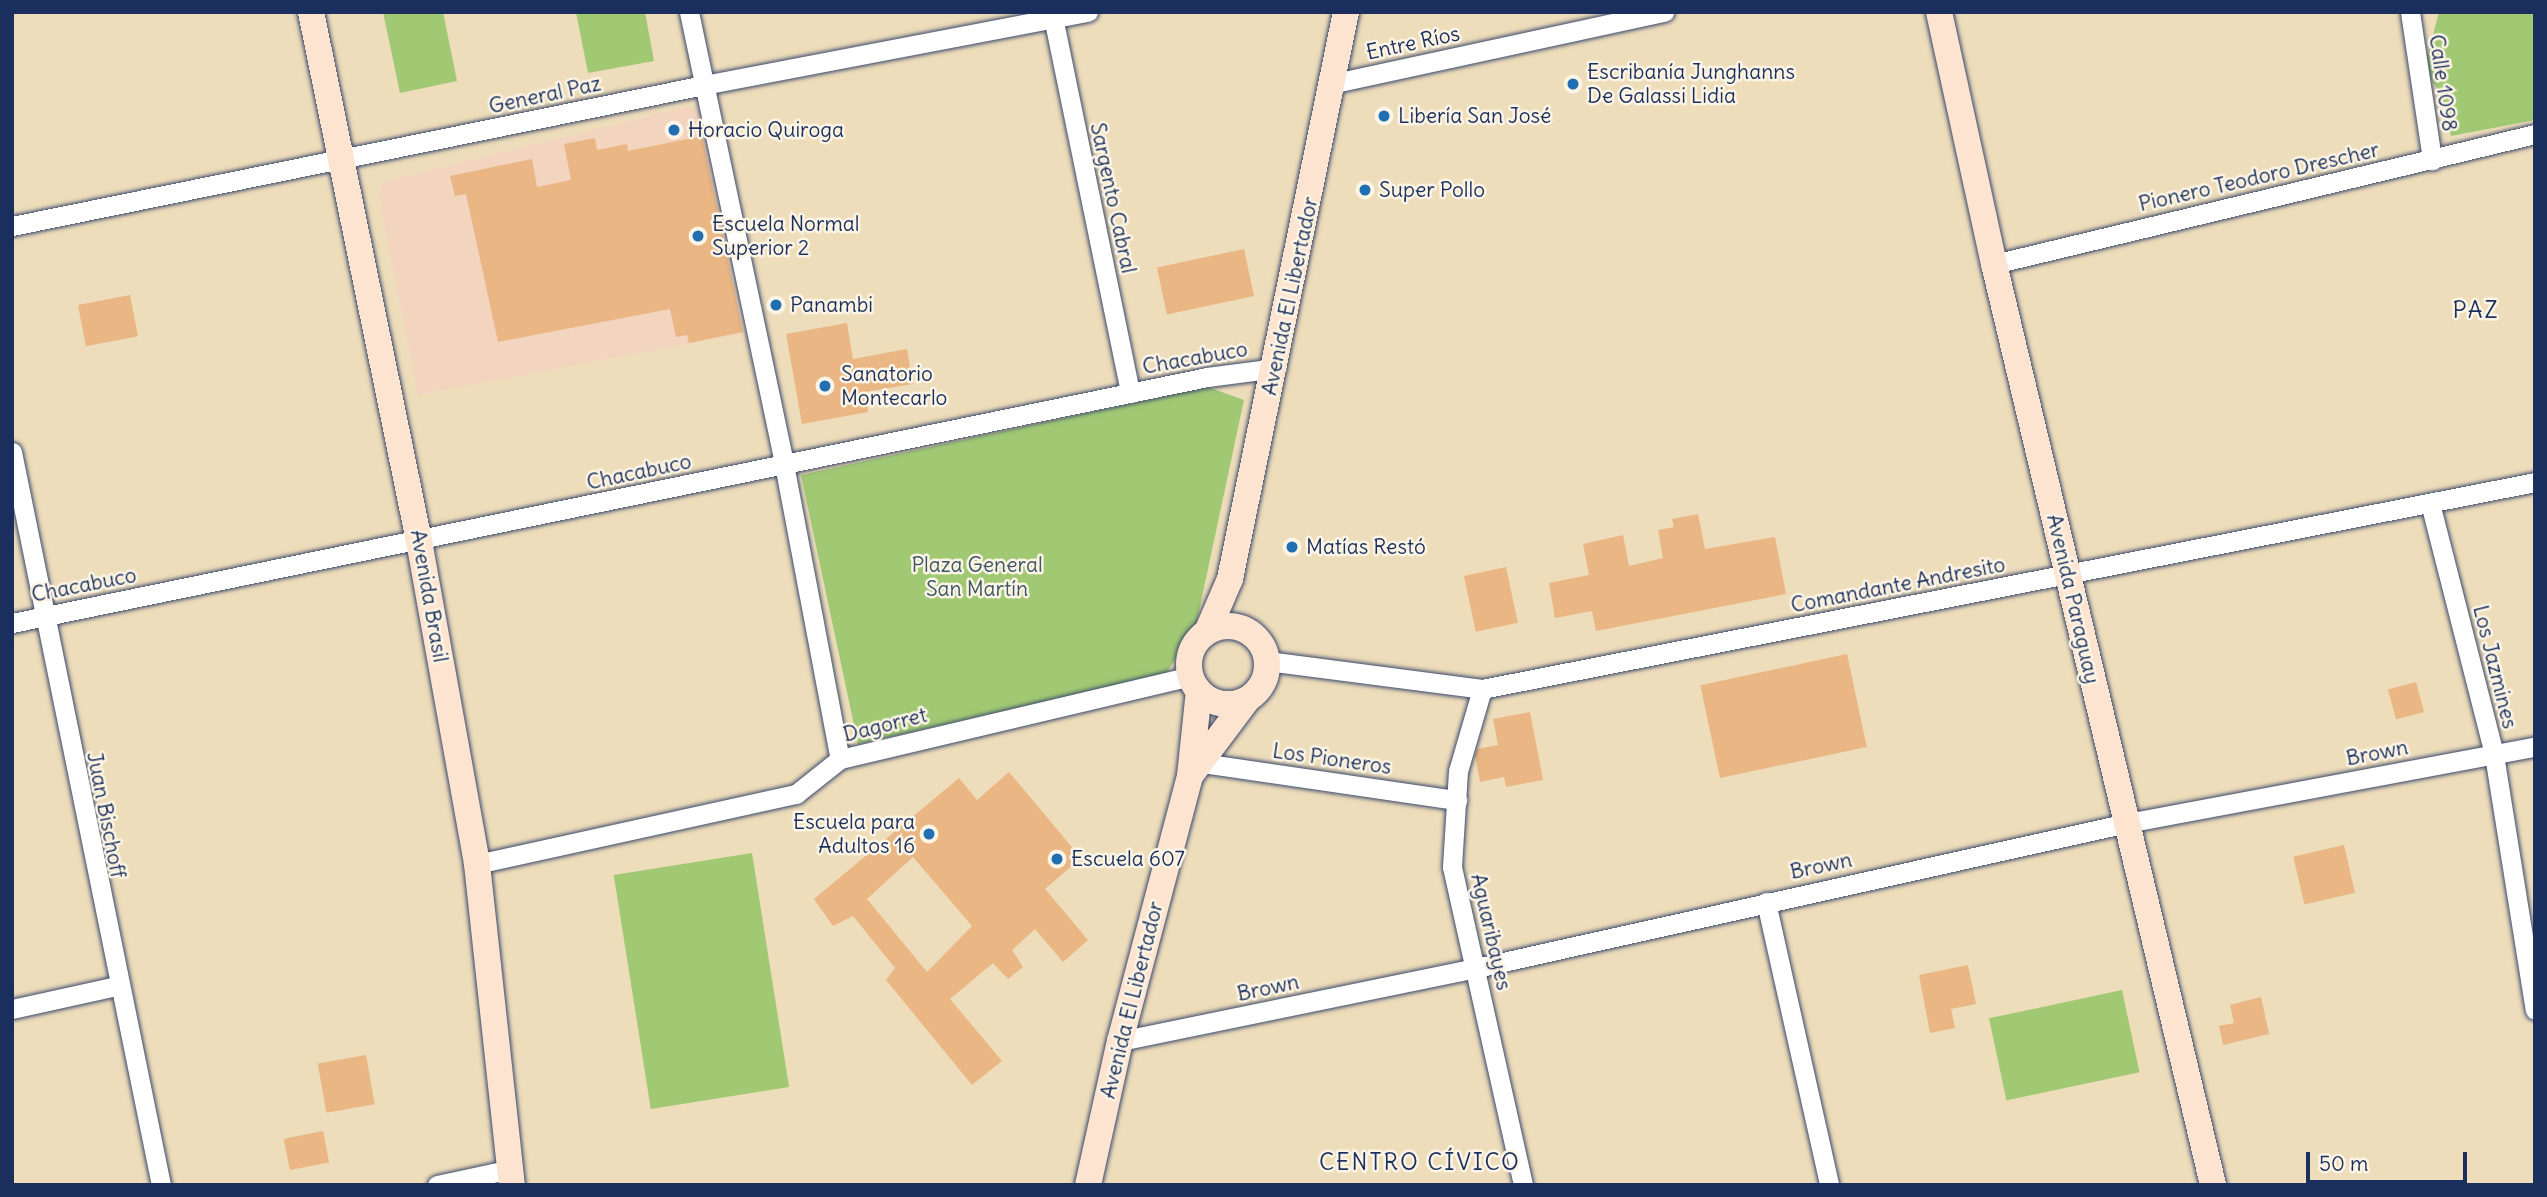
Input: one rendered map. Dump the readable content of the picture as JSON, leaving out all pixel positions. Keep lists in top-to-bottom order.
{
  "streets": {
    "main road": ["Avenida El Libertador", "Avenida Brasil", "Avenida Paraguay"],
    "street": [
      "Entre Ríos",
      "Calle 1098",
      "General Paz",
      "Pionero Teodoro Drescher",
      "Sargento Cabral",
      "Chacabuco",
      "Comandante Andresito",
      "Los Jazmines",
      "Dagorret",
      "Brown",
      "Los Pioneros",
      "Juan Bischoff",
      "Aguaribayes"
    ]
  },
  "crossings": [
    ["Entre Ríos", "Avenida El Libertador"],
    ["Calle 1098", "Pionero Teodoro Drescher"],
    ["General Paz", "Sargento Cabral"],
    ["General Paz", "Avenida Brasil"],
    ["Pionero Teodoro Drescher", "Avenida Paraguay"],
    ["Sargento Cabral", "Chacabuco"],
    ["Avenida El Libertador", "Chacabuco"],
    ["Avenida El Libertador", "Comandante Andresito"],
    ["Avenida El Libertador", "Dagorret"],
    ["Avenida El Libertador", "Brown"],
    ["Avenida El Libertador", "Los Pioneros"],
    ["Chacabuco", "Avenida Brasil"],
    ["Chacabuco", "Juan Bischoff"],
    ["Comandante Andresito", "Avenida Paraguay"],
    ["Comandante Andresito", "Los Jazmines"],
    ["Comandante Andresito", "Dagorret"],
    ["Comandante Andresito", "Aguaribayes"],
    ["Avenida Brasil", "Dagorret"],
    ["Avenida Paraguay", "Brown"],
    ["Los Jazmines", "Brown"],
    ["Brown", "Aguaribayes"],
    ["Los Pioneros", "Aguaribayes"]
  ],
  "districts": ["PAZ", "CENTRO CÍVICO"],
  "parks": ["Plaza General San Martín"],
  "places": [
    "Escribanía Junghanns De Galassi Lidia",
    "Libería San José",
    "Horacio Quiroga",
    "Super Pollo",
    "Escuela Normal Superior 2",
    "Panambi",
    "Sanatorio Montecarlo",
    "Matías Restó",
    "Escuela para Adultos 16",
    "Escuela 607"
  ],
  "scale_bar": "50 m"
}
